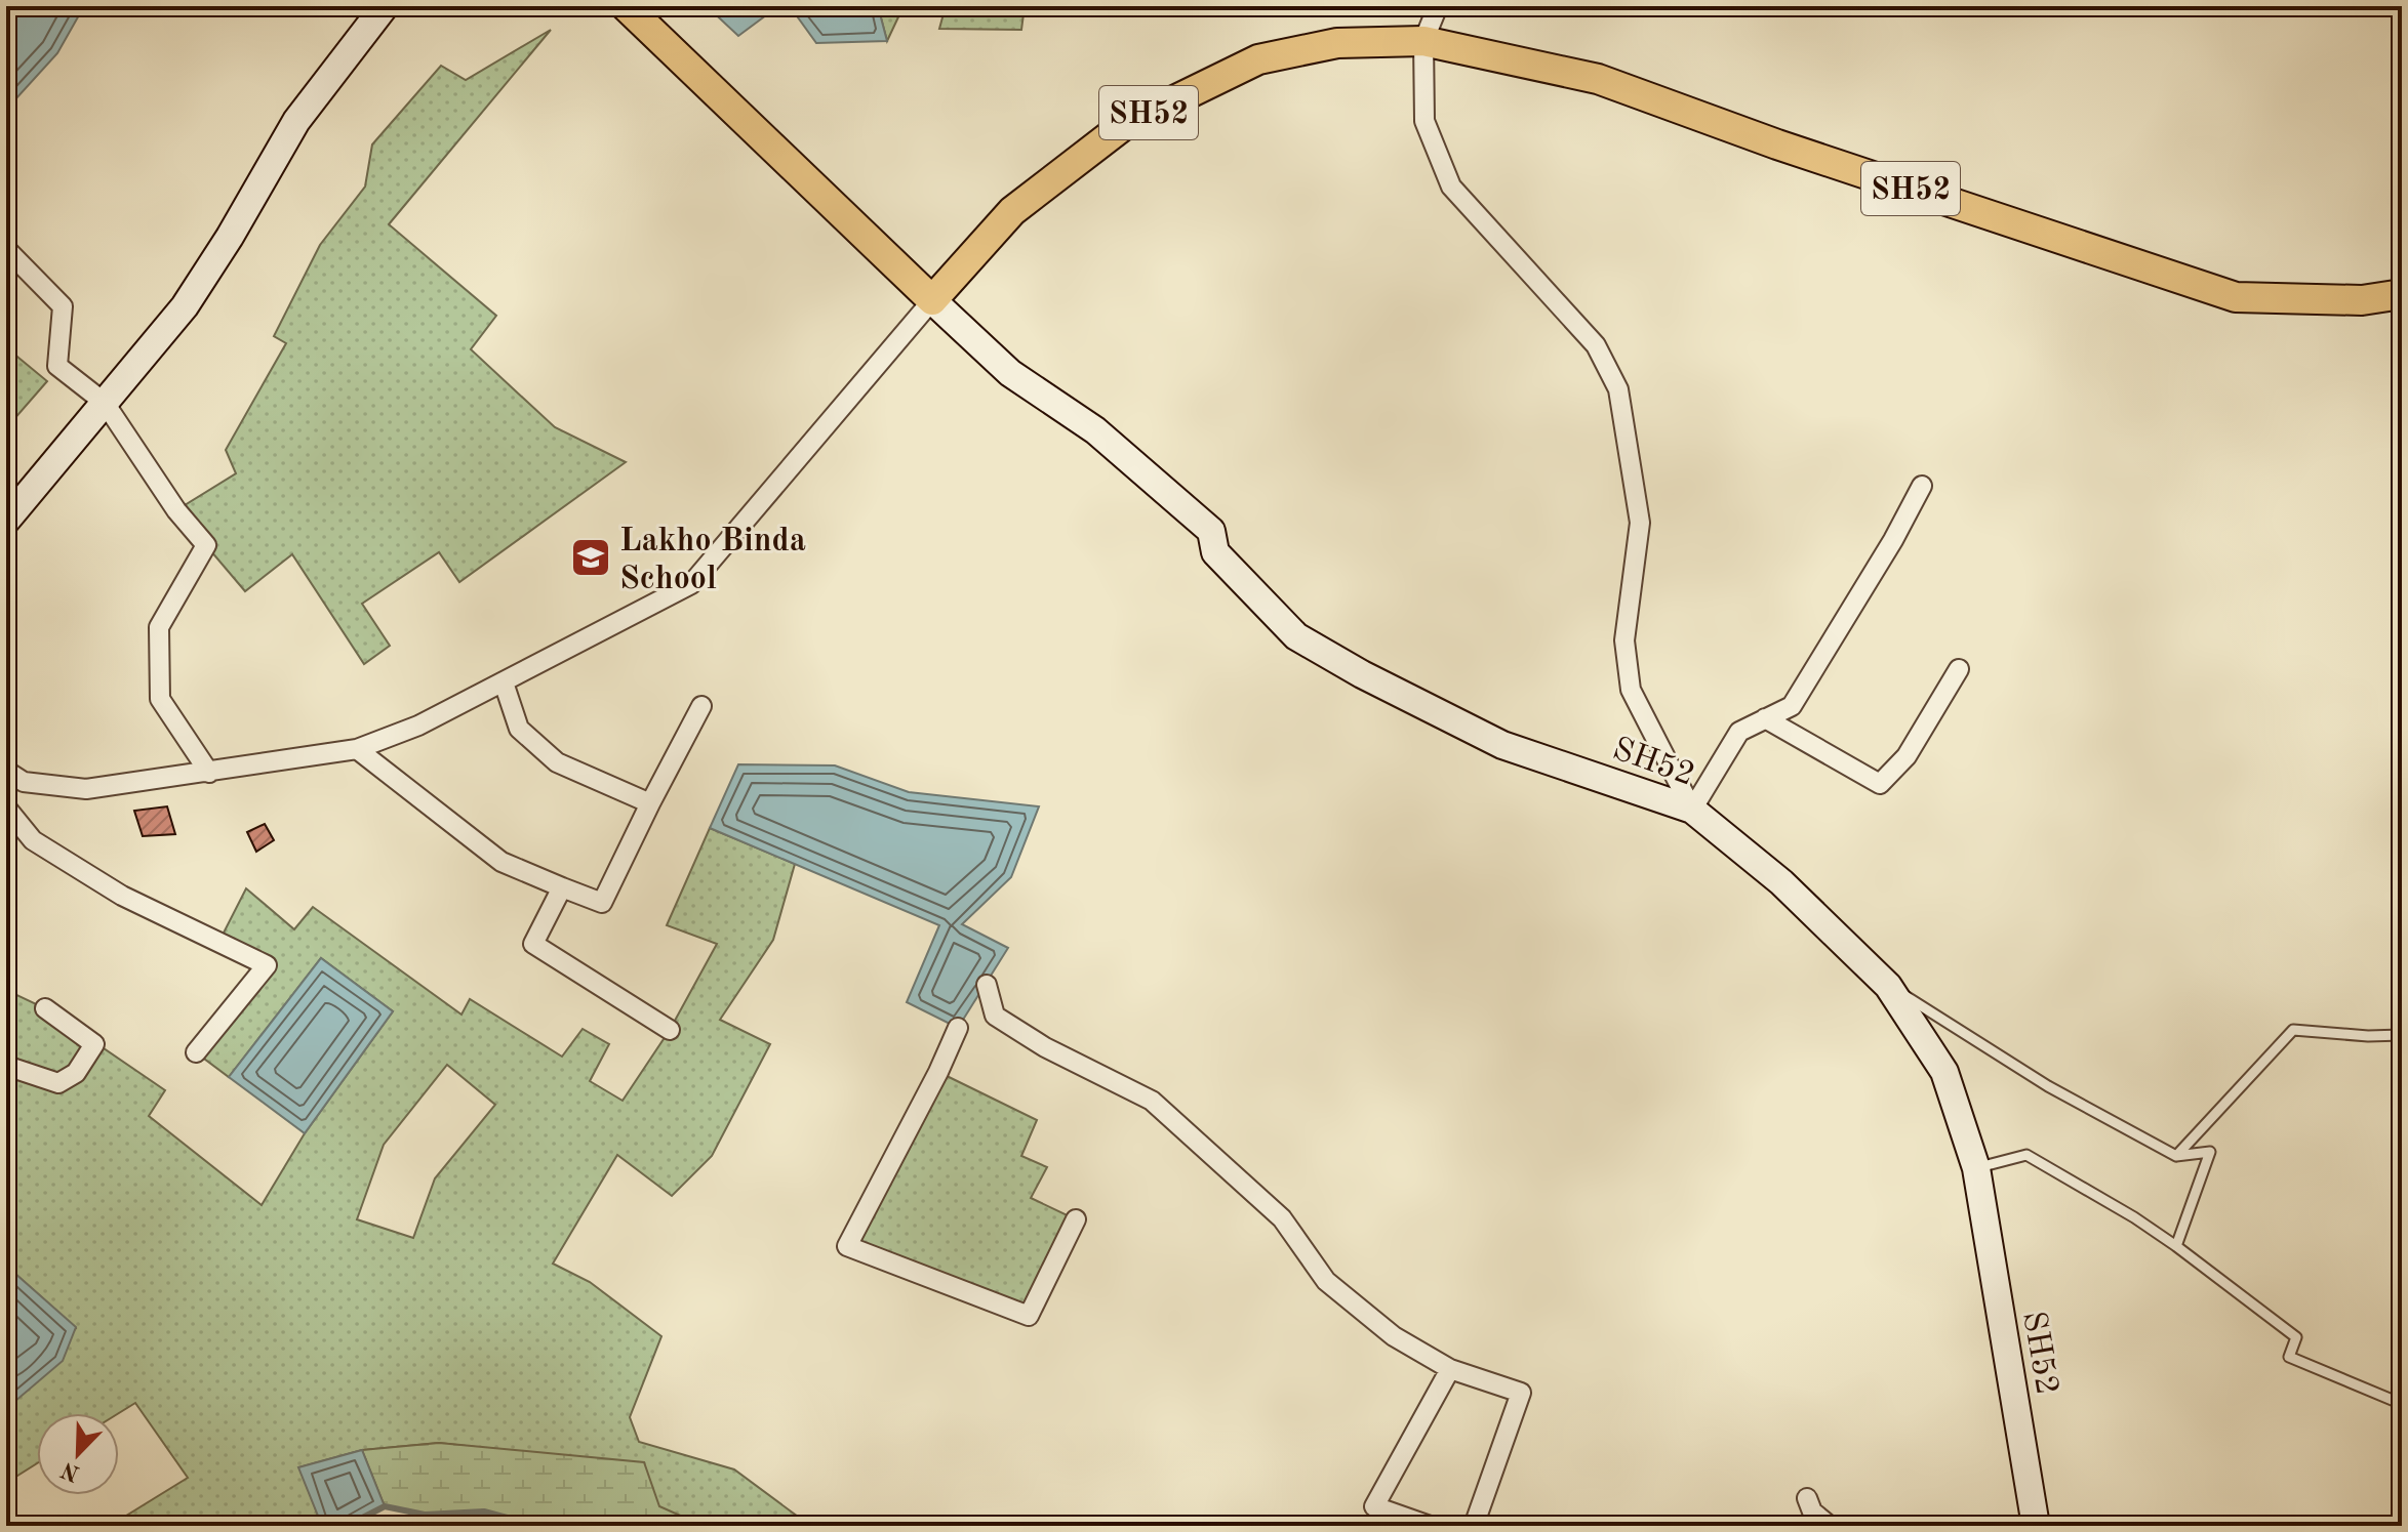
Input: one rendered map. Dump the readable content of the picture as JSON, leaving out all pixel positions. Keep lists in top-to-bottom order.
{
  "streets": {
    "main road": ["SH52"]
  },
  "places": {
    "school or university": ["Lakho Binda School"]
  },
  "north": "bottom left"
}
